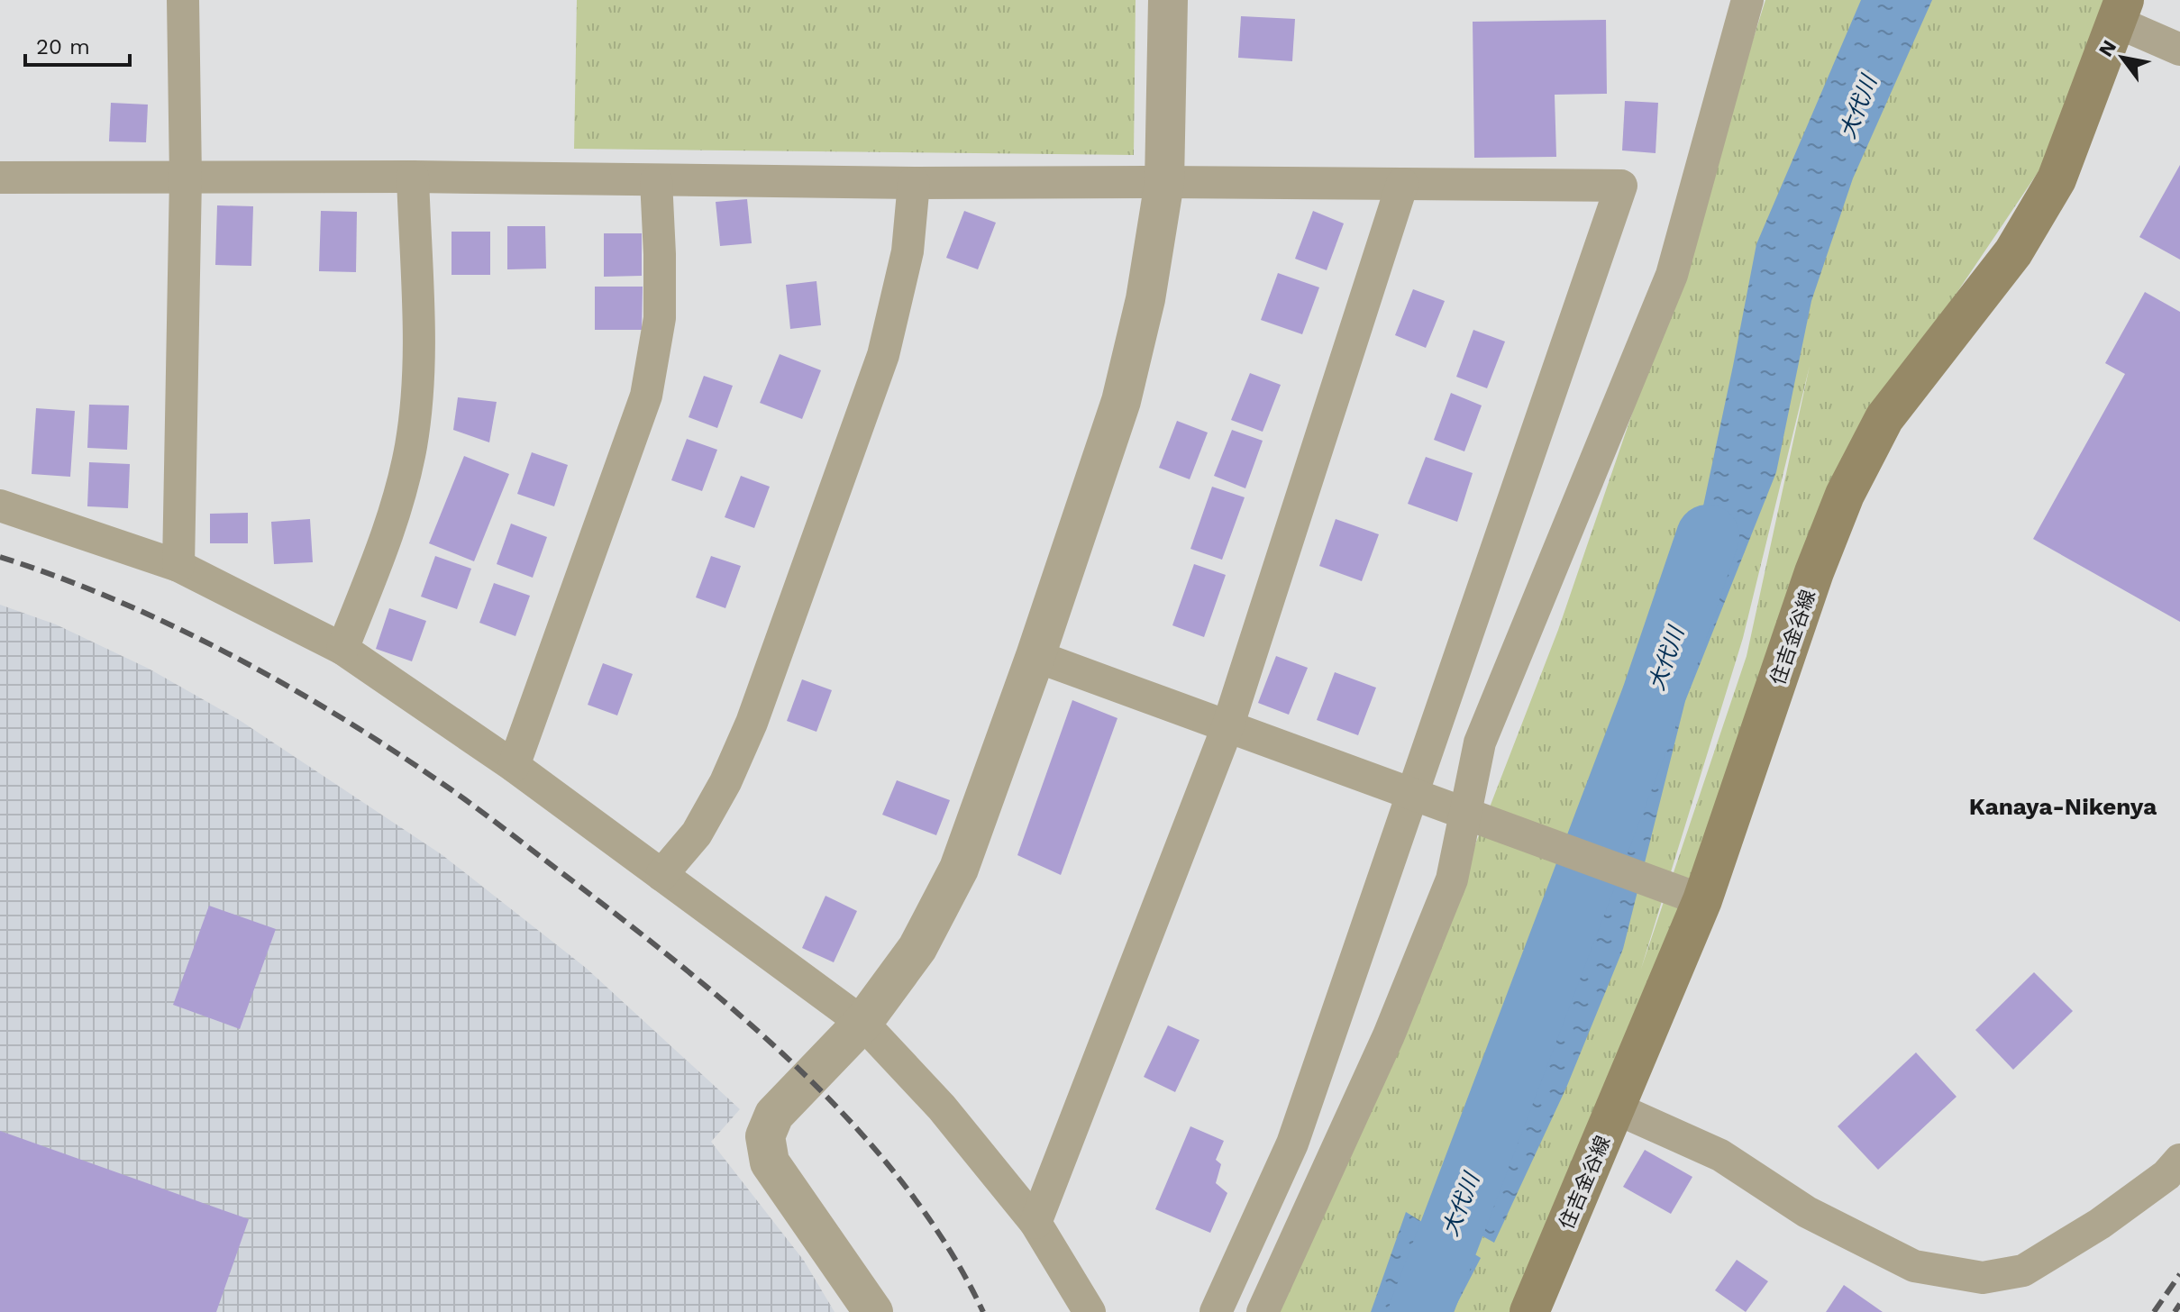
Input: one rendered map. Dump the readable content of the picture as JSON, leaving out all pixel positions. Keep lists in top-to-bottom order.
{
  "streets": {
    "main road": ["住吉金谷線"]
  },
  "districts": ["Kanaya-Nikenya"],
  "water": ["大代川"],
  "scale_bar": "20 m",
  "north": "top left"
}
